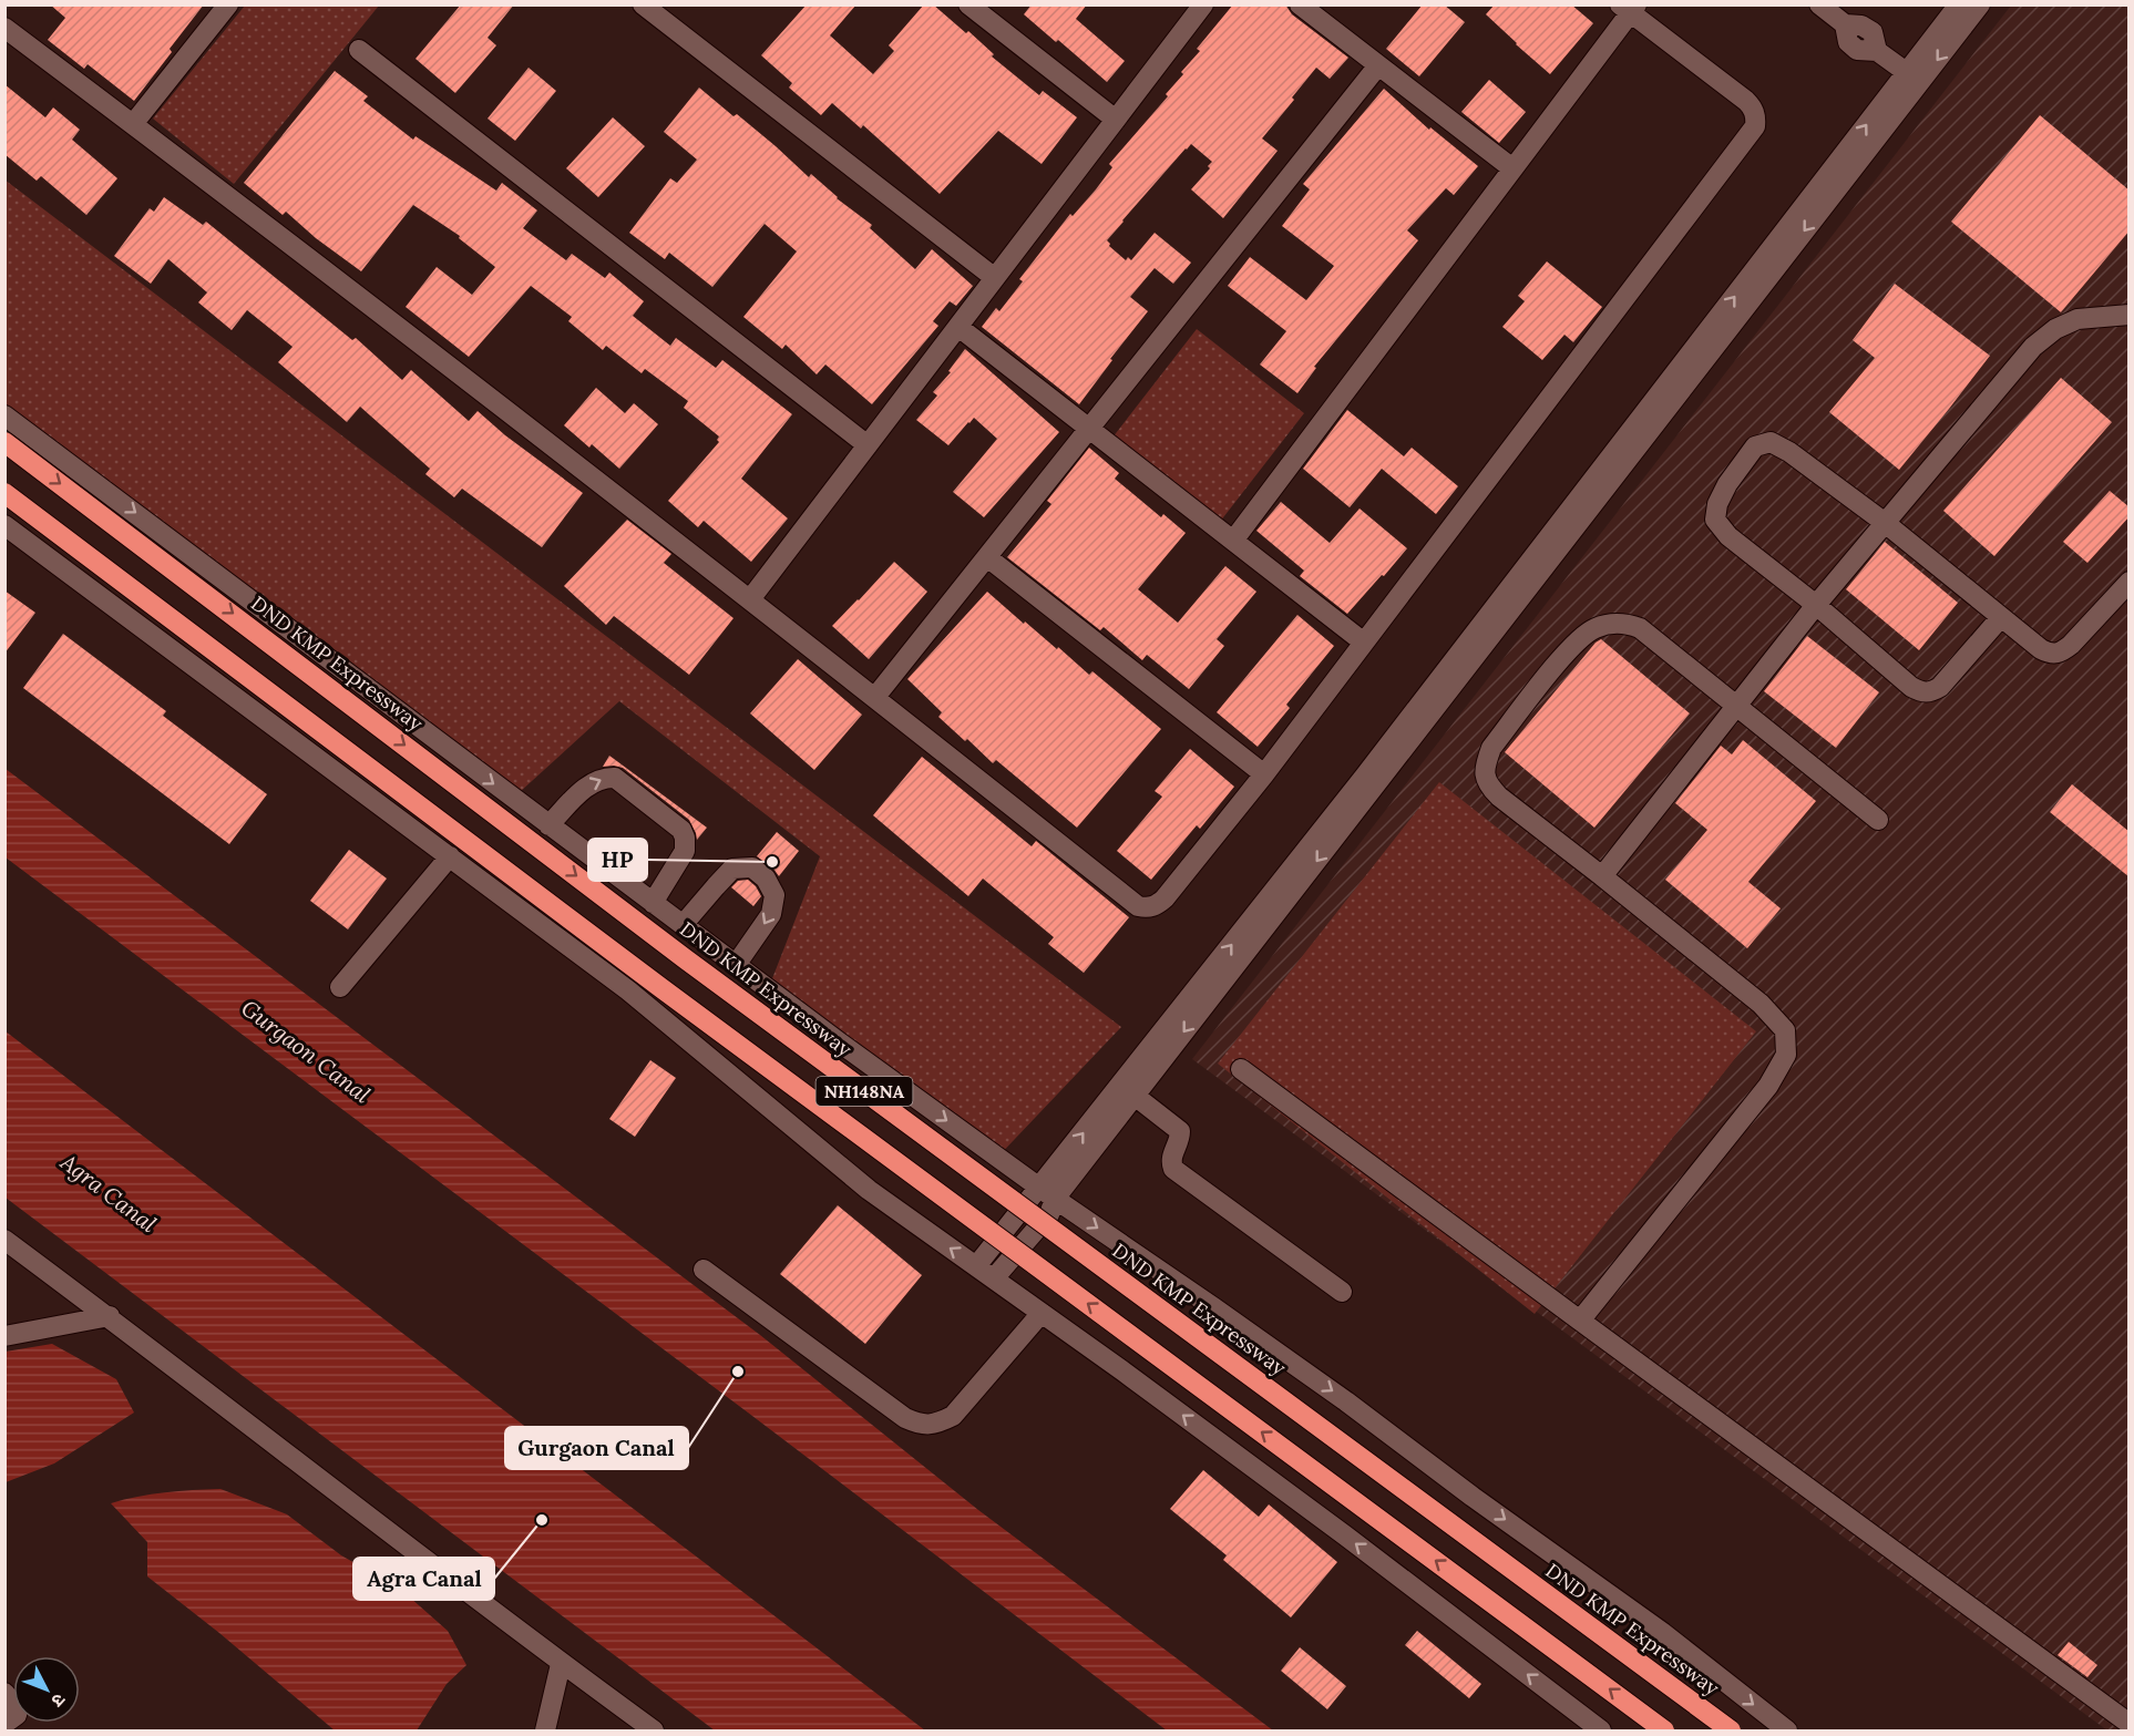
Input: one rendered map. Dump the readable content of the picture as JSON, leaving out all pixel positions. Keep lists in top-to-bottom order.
{
  "streets": {
    "highway": ["DND KMP Expressway", "NH148NA"]
  },
  "water": ["Gurgaon Canal", "Agra Canal"],
  "places": ["HP", "Gurgaon Canal", "Agra Canal"],
  "north": "bottom right"
}
